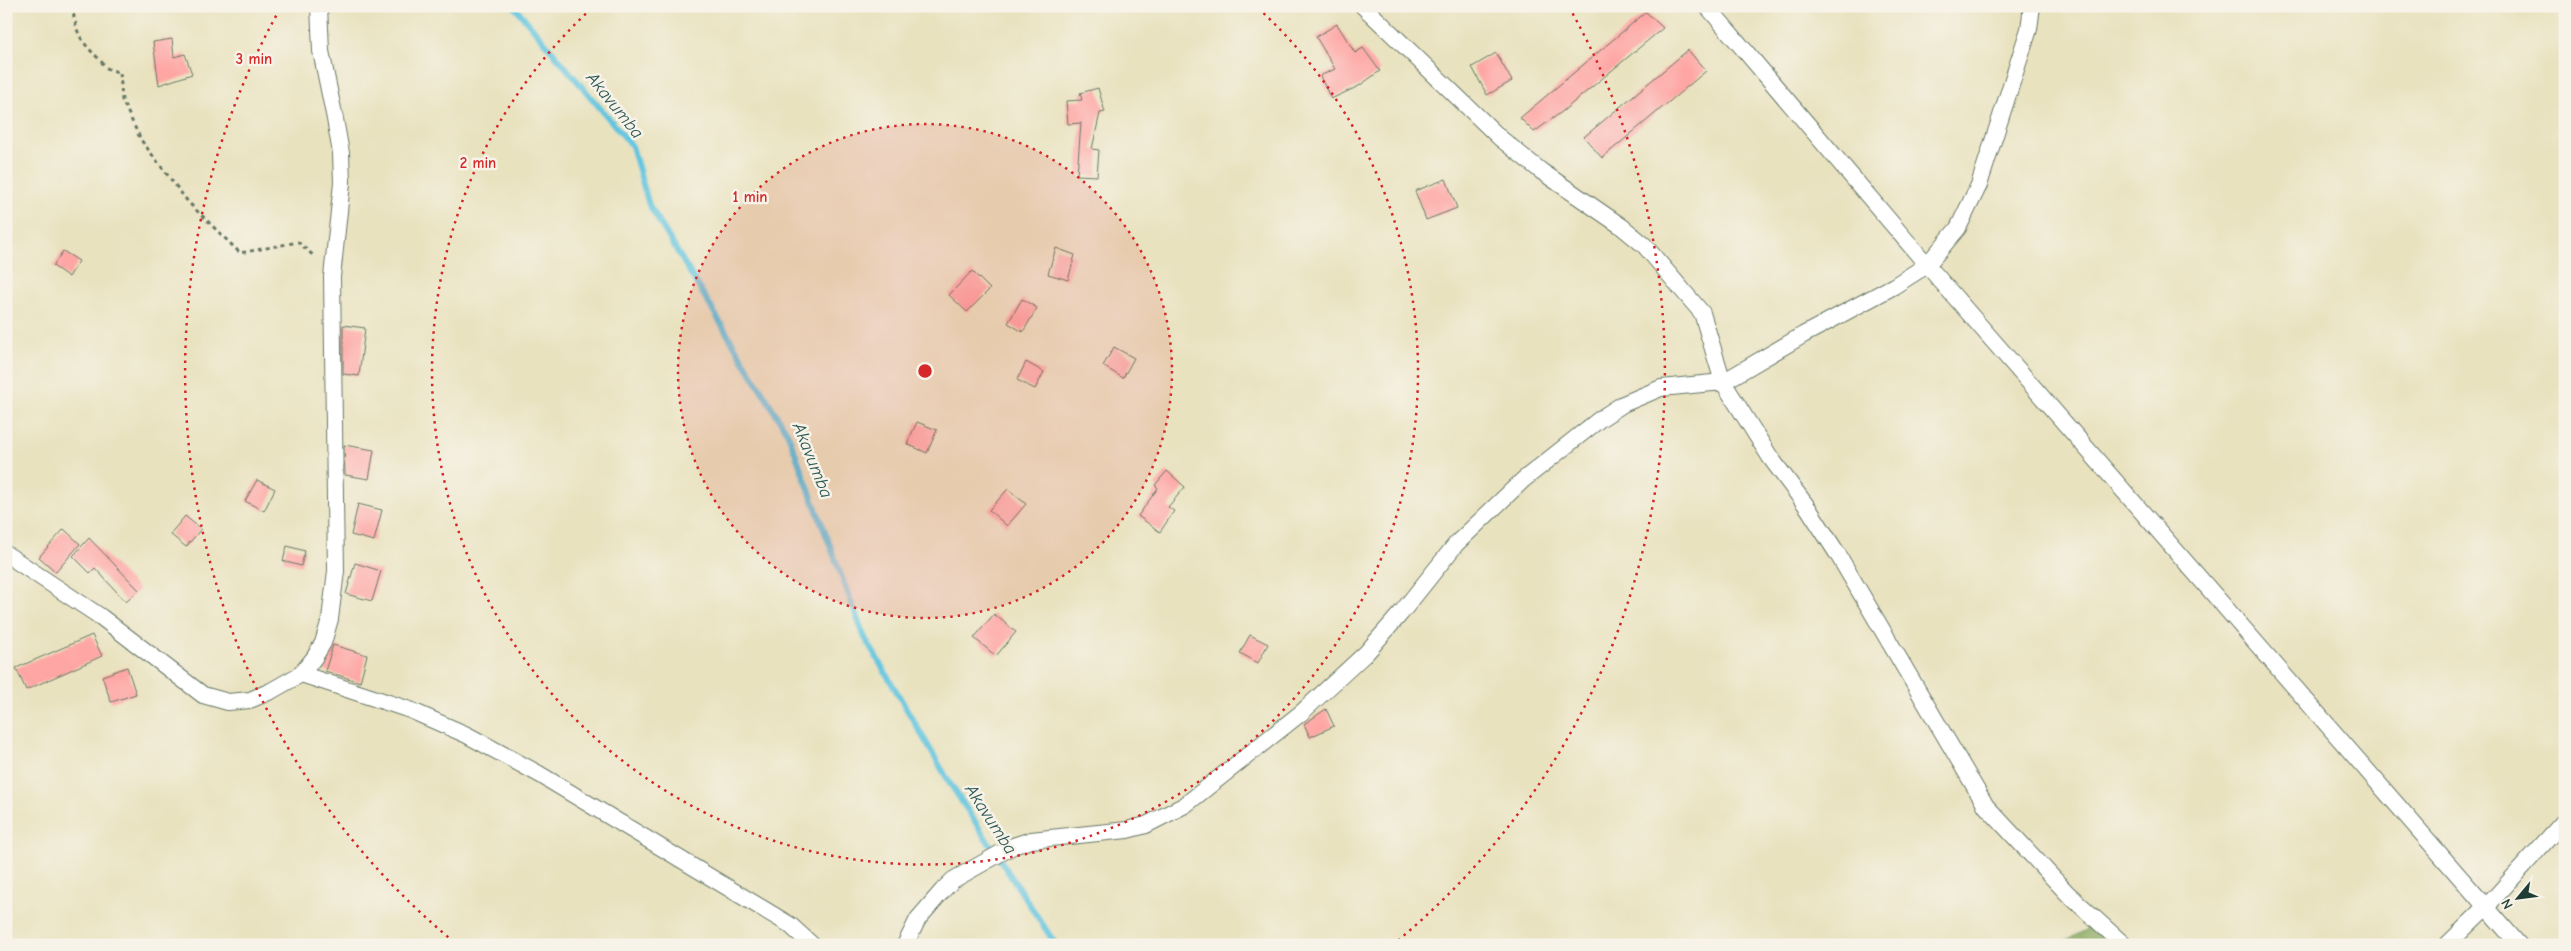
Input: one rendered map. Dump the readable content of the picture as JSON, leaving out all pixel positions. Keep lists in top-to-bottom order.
{
  "water": ["Akavumba"],
  "north": "bottom left",
  "rings": ["3 min", "2 min", "1 min"]
}
